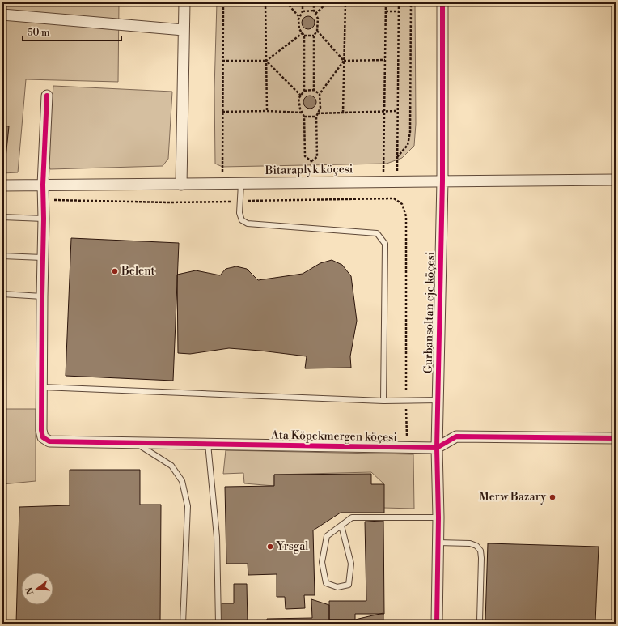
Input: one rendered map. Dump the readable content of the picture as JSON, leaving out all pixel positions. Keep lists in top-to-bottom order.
{
  "streets": {
    "street": ["Bitaraplyk köçesi", "Gurbansoltan eje köçesi", "Ata Köpekmergen köçesi"]
  },
  "crossings": [
    ["Bitaraplyk köçesi", "Gurbansoltan eje köçesi"],
    ["Gurbansoltan eje köçesi", "Ata Köpekmergen köçesi"]
  ],
  "places": ["Belent", "Merw Bazary", "Yrsgal"],
  "scale_bar": "50 m",
  "north": "left"
}
